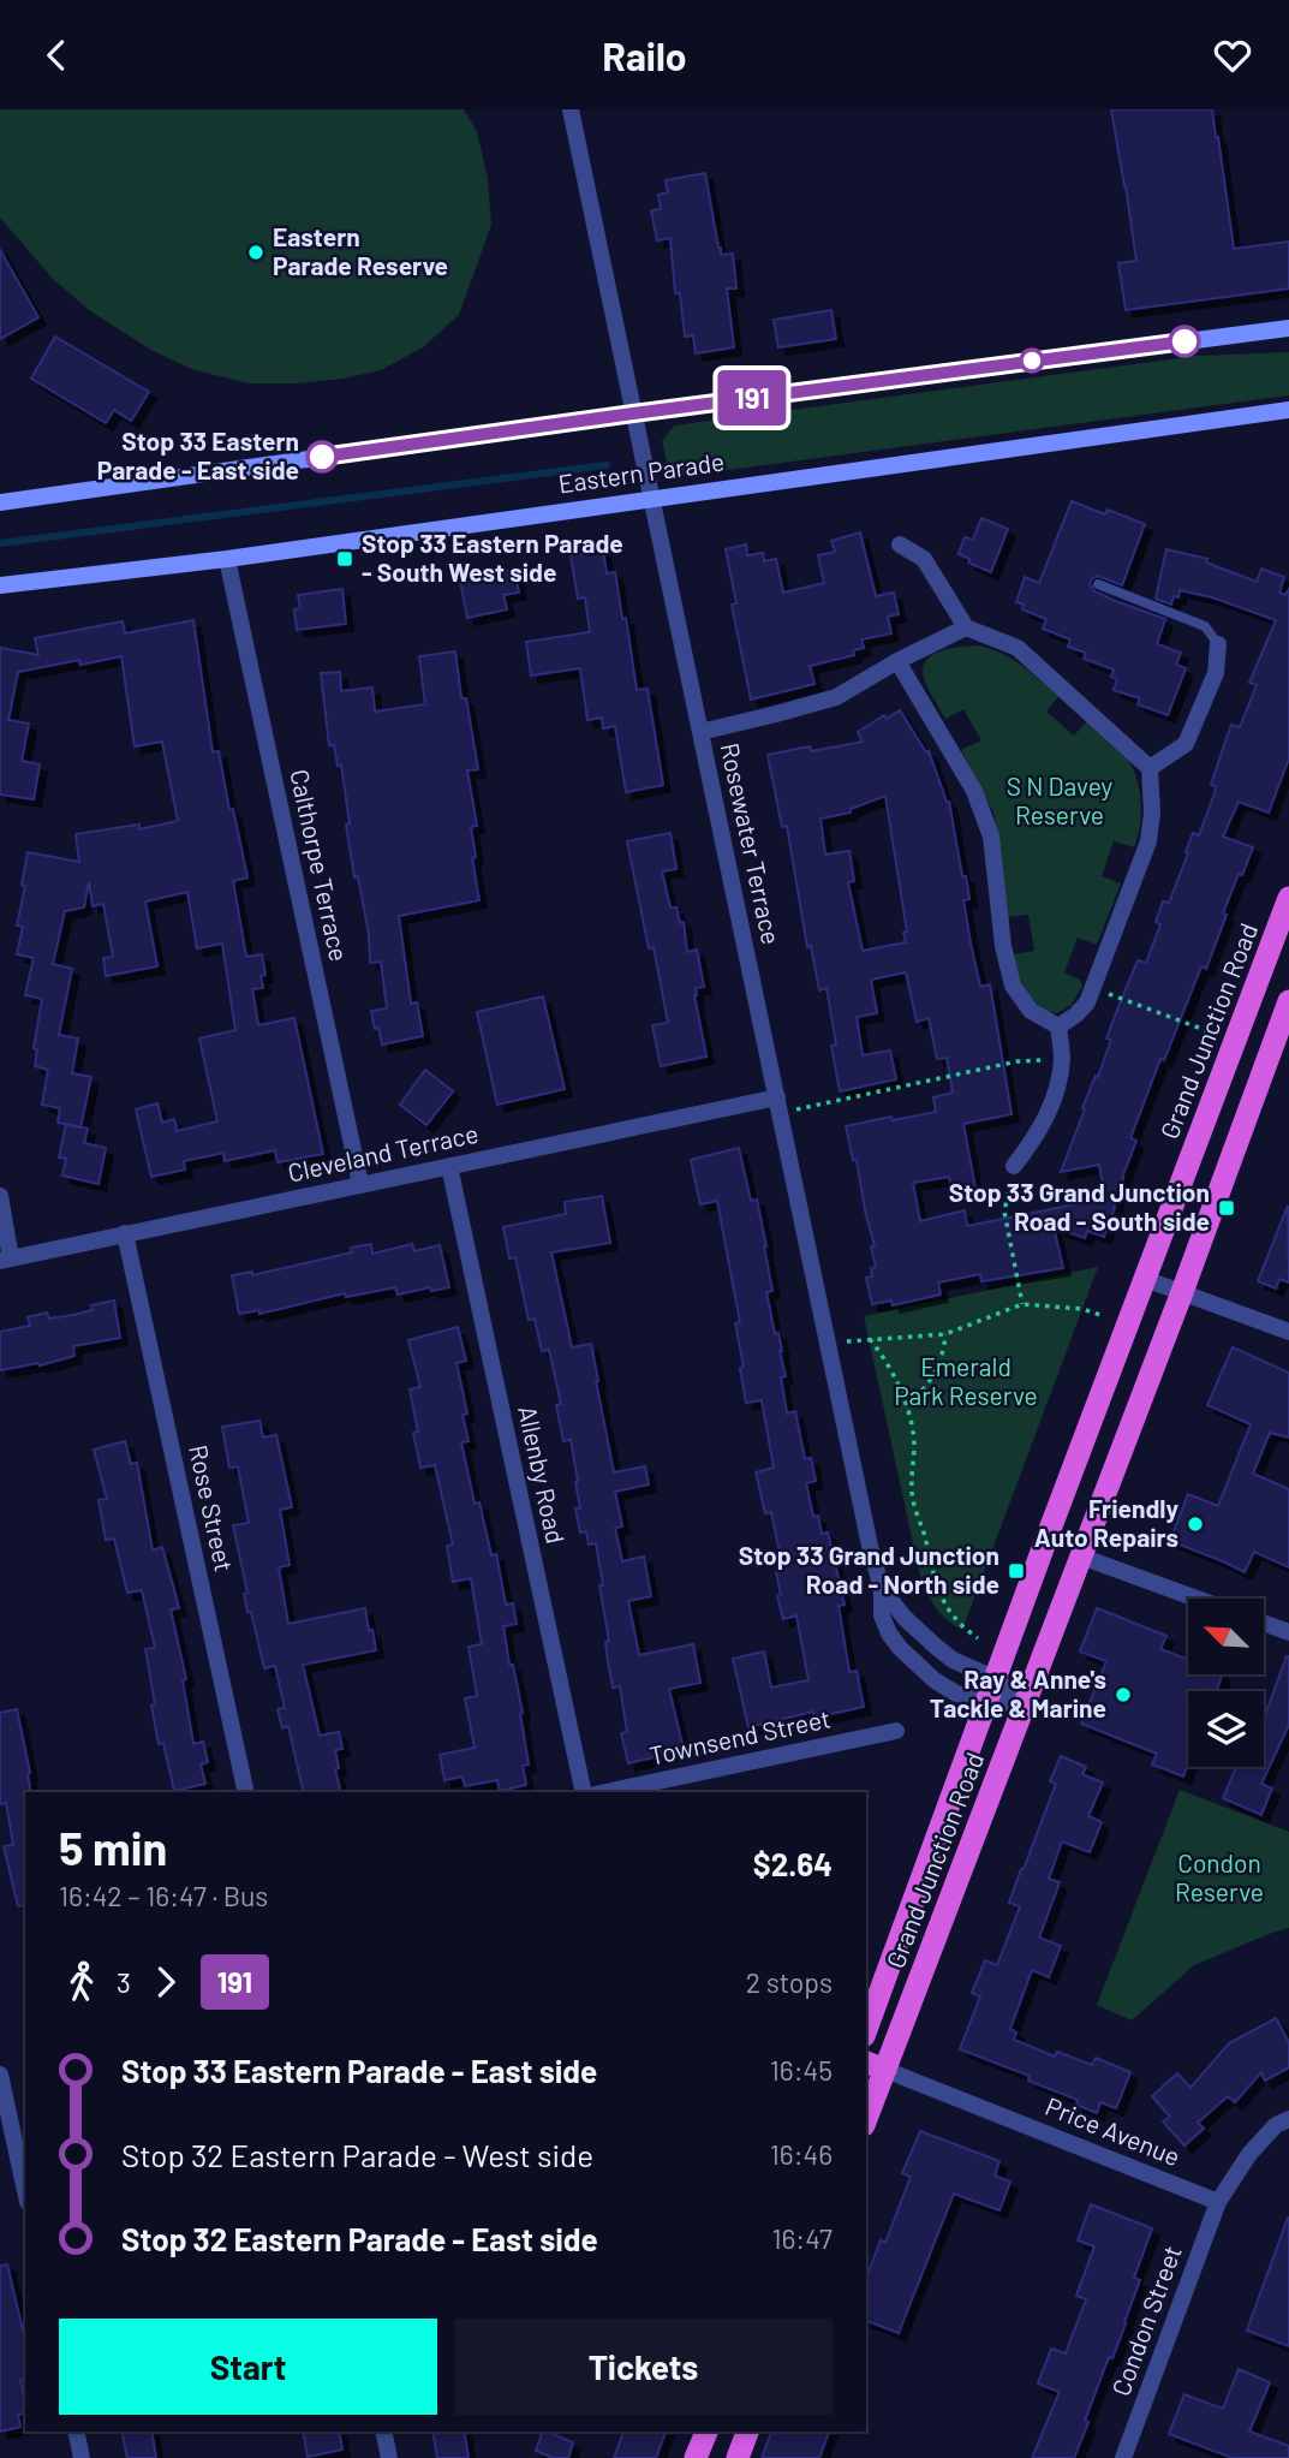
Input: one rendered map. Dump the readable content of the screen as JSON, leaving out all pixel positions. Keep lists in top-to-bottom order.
{
  "streets": {
    "highway": ["Grand Junction Road"],
    "main road": ["Eastern Parade"],
    "street": [
      "Rosewater Terrace",
      "Calthorpe Terrace",
      "Cleveland Terrace",
      "Allenby Road",
      "Rose Street",
      "Townsend Street",
      "Price Avenue",
      "Condon Street"
    ]
  },
  "crossings": [
    ["Eastern Parade", "Rosewater Terrace"],
    ["Eastern Parade", "Calthorpe Terrace"],
    ["Rosewater Terrace", "Grand Junction Road"],
    ["Rosewater Terrace", "Cleveland Terrace"],
    ["Calthorpe Terrace", "Cleveland Terrace"],
    ["Grand Junction Road", "Price Avenue"],
    ["Cleveland Terrace", "Allenby Road"],
    ["Cleveland Terrace", "Rose Street"],
    ["Price Avenue", "Condon Street"]
  ],
  "parks": ["S N Davey Reserve", "Emerald Park Reserve", "Condon Reserve"],
  "places": {
    "other": [
      "Eastern Parade Reserve",
      "Stop 33 Eastern Parade - East side",
      "Friendly Auto Repairs",
      "Ray & Anne's Tackle & Marine"
    ],
    "transit": ["Stop 33 Eastern Parade - South West side", "Stop 33 Grand Junction Road - South side", "Stop 33 Grand Junction Road - North side"]
  },
  "lines": ["bus line 191"],
  "north": "top left",
  "page": {
    "header": "Railo",
    "on_map": "191",
    "heading": ["5 min", "16:42 – 16:47 · Bus", "$2.64"],
    "legs": ["3", "191", "2 stops"],
    "list": [
      {
        "name": "Stop 33 Eastern Parade - East side",
        "value": "16:45"
      },
      {
        "name": "Stop 32 Eastern Parade - West side",
        "value": "16:46"
      },
      {
        "name": "Stop 32 Eastern Parade - East side",
        "value": "16:47"
      }
    ],
    "buttons": ["Start", "Tickets"]
  }
}
